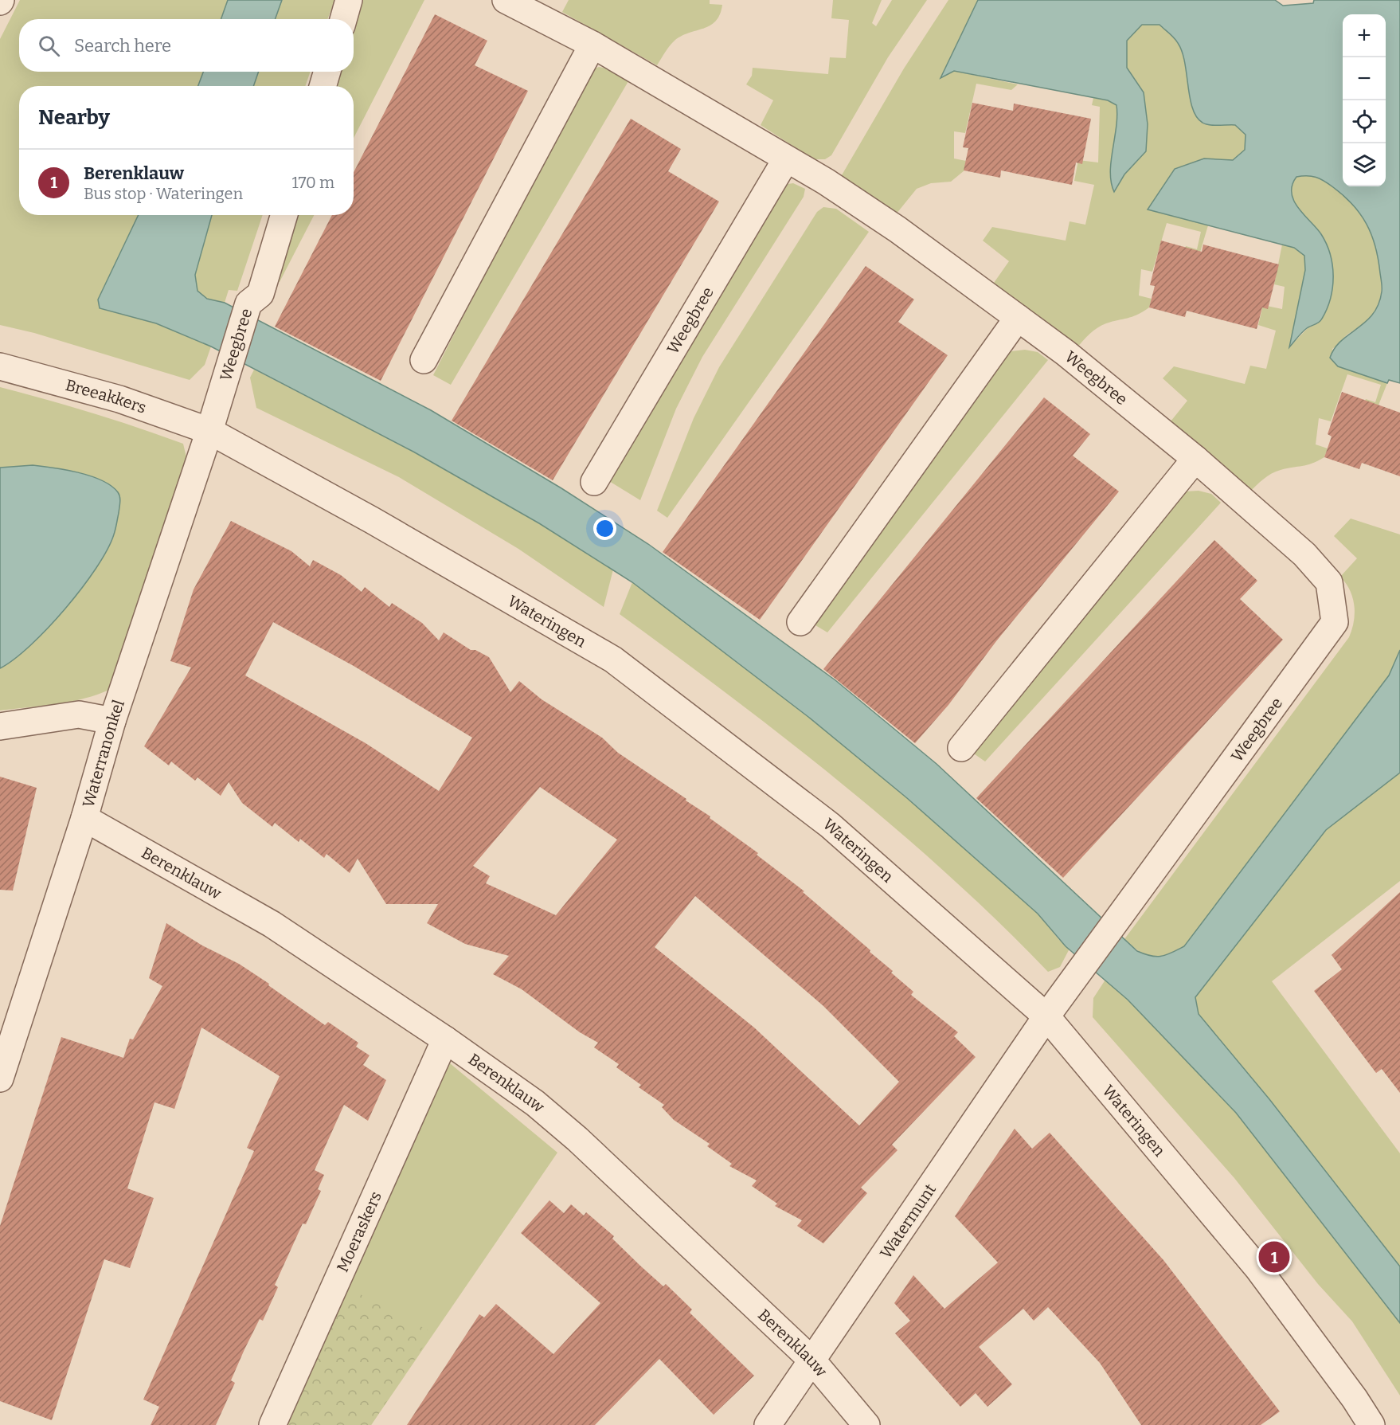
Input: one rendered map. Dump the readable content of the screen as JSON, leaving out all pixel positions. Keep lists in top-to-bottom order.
{
  "streets": {
    "street": [
      "Weegbree",
      "Breeakkers",
      "Wateringen",
      "Waterranonkel",
      "Berenklauw",
      "Watermunt",
      "Moeraskers"
    ]
  },
  "crossings": [
    ["Weegbree", "Breeakkers"],
    ["Weegbree", "Wateringen"],
    ["Weegbree", "Waterranonkel"],
    ["Weegbree", "Watermunt"],
    ["Breeakkers", "Wateringen"],
    ["Breeakkers", "Waterranonkel"],
    ["Wateringen", "Waterranonkel"],
    ["Wateringen", "Watermunt"],
    ["Waterranonkel", "Berenklauw"],
    ["Berenklauw", "Watermunt"],
    ["Berenklauw", "Moeraskers"]
  ],
  "page": {
    "map_buttons": ["+", "−"],
    "search": "Search here",
    "heading": "Nearby",
    "list": [
      {
        "mark": "1",
        "name": "Berenklauw",
        "note": "Bus stop · Wateringen",
        "value": "170 m"
      }
    ],
    "pins": "1"
  }
}
